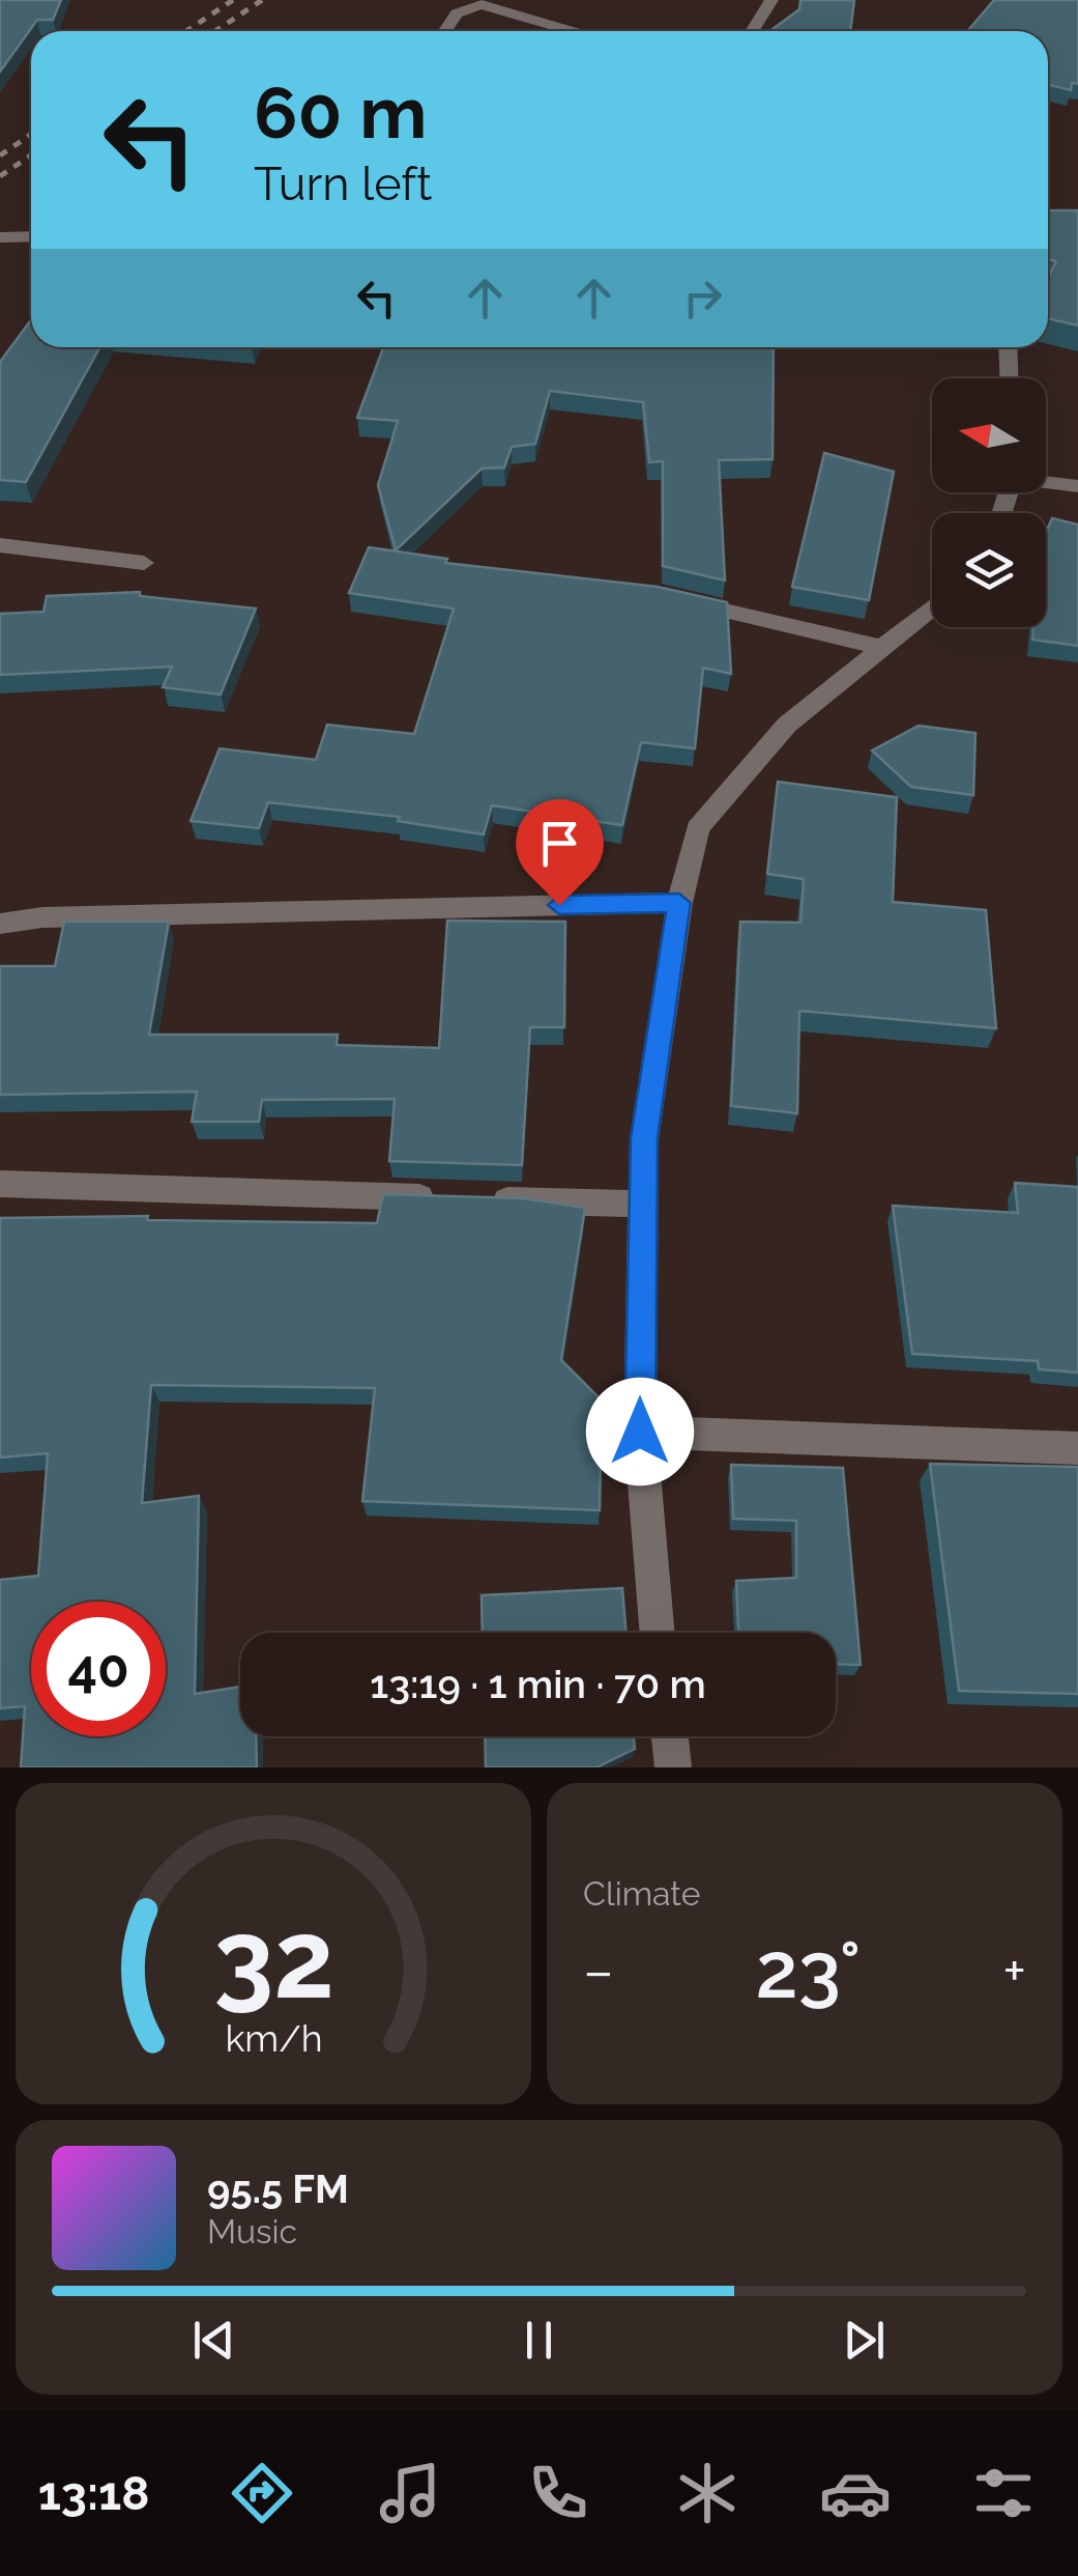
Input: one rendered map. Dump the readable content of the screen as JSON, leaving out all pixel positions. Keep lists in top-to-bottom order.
{
  "north": "left",
  "page": {
    "turn": ["60 m", "Turn left"],
    "limit": "40",
    "trip": "13:19 · 1 min · 70 m",
    "tile": "Climate",
    "heat": ["−", "23°", "+"],
    "song": ["95.5 FM", "Music"],
    "tabs": "13:18",
    "gauge": ["32", "km/h"]
  }
}
